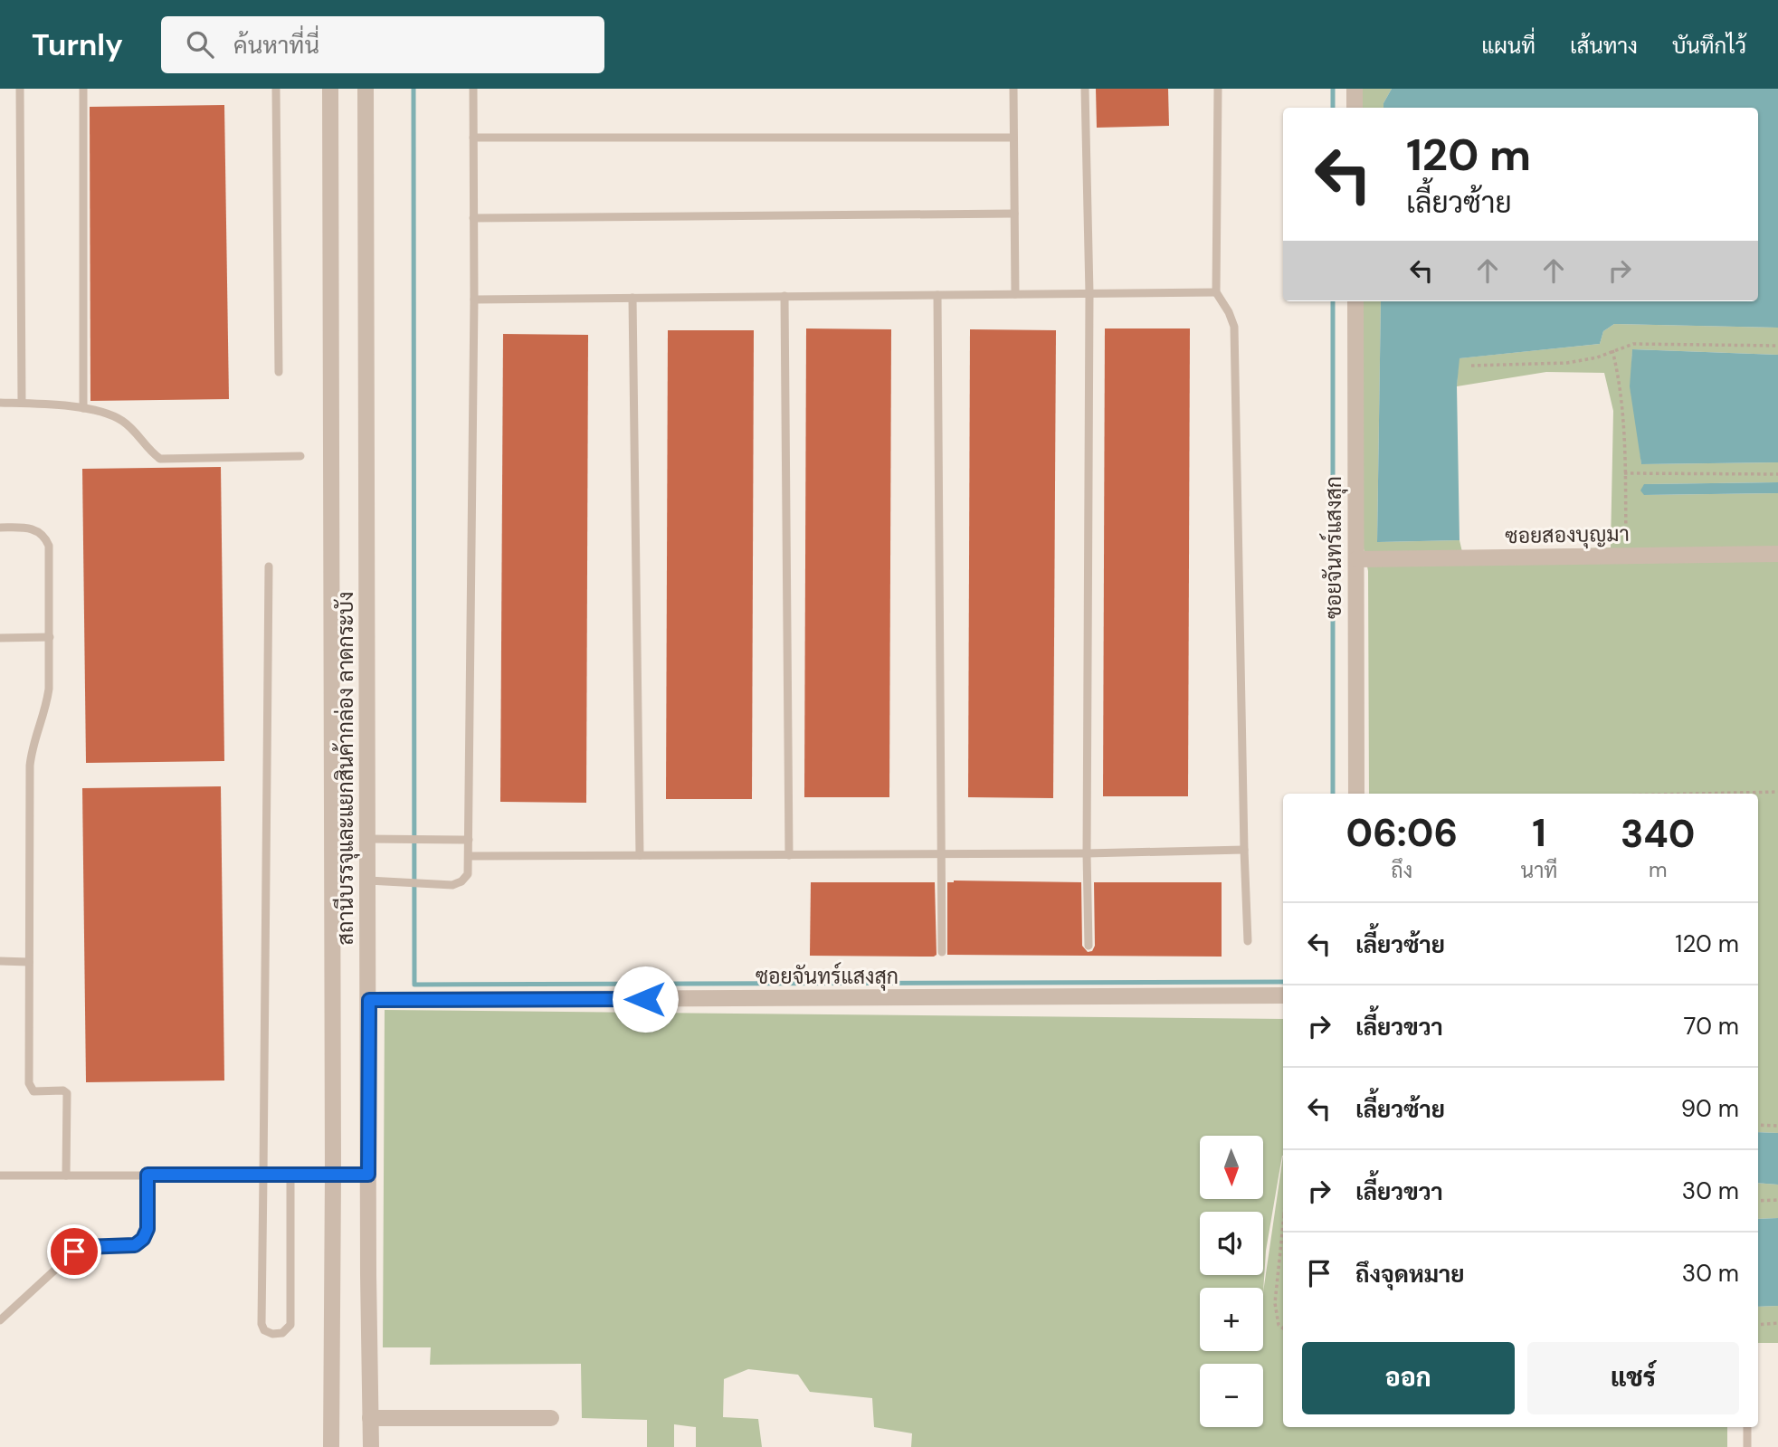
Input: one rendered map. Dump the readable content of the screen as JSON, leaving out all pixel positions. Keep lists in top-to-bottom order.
{
  "streets": {
    "street": ["ซอยสองบุญมา", "ซอยจันทร์แสงสุก", "สถานีบรรจุและแยกสินค้ากล่อง ลาดกระบัง"]
  },
  "crossings": [
    ["ซอยสองบุญมา", "ซอยจันทร์แสงสุก"],
    ["ซอยจันทร์แสงสุก", "สถานีบรรจุและแยกสินค้ากล่อง ลาดกระบัง"]
  ],
  "north": "bottom",
  "page": {
    "header": "Turnly",
    "search": "ค้นหาที่นี่",
    "nav": ["แผนที่", "เส้นทาง", "บันทึกไว้"],
    "turn": ["120 m", "เลี้ยวซ้าย"],
    "eta": [
      "06:06",
      "ถึง",
      "1",
      "นาที",
      "340",
      "m"
    ],
    "list": [
      {
        "name": "เลี้ยวซ้าย",
        "value": "120 m"
      },
      {
        "name": "เลี้ยวขวา",
        "value": "70 m"
      },
      {
        "name": "เลี้ยวซ้าย",
        "value": "90 m"
      },
      {
        "name": "เลี้ยวขวา",
        "value": "30 m"
      },
      {
        "name": "ถึงจุดหมาย",
        "value": "30 m"
      }
    ],
    "map_buttons": ["+", "−"],
    "buttons": ["ออก", "แชร์"]
  }
}
